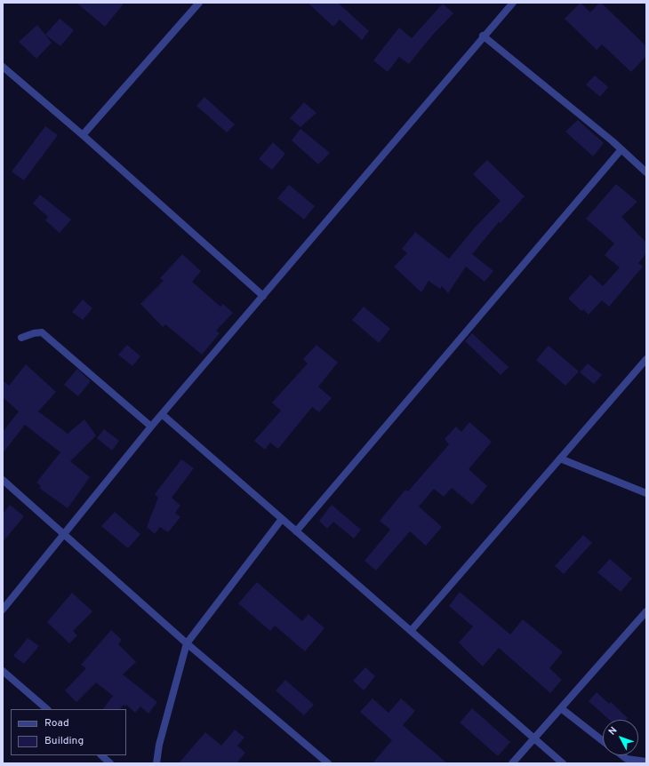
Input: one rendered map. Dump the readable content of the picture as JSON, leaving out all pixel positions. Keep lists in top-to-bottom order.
{
  "legend": ["Road", "Building"],
  "north": "top left"
}
